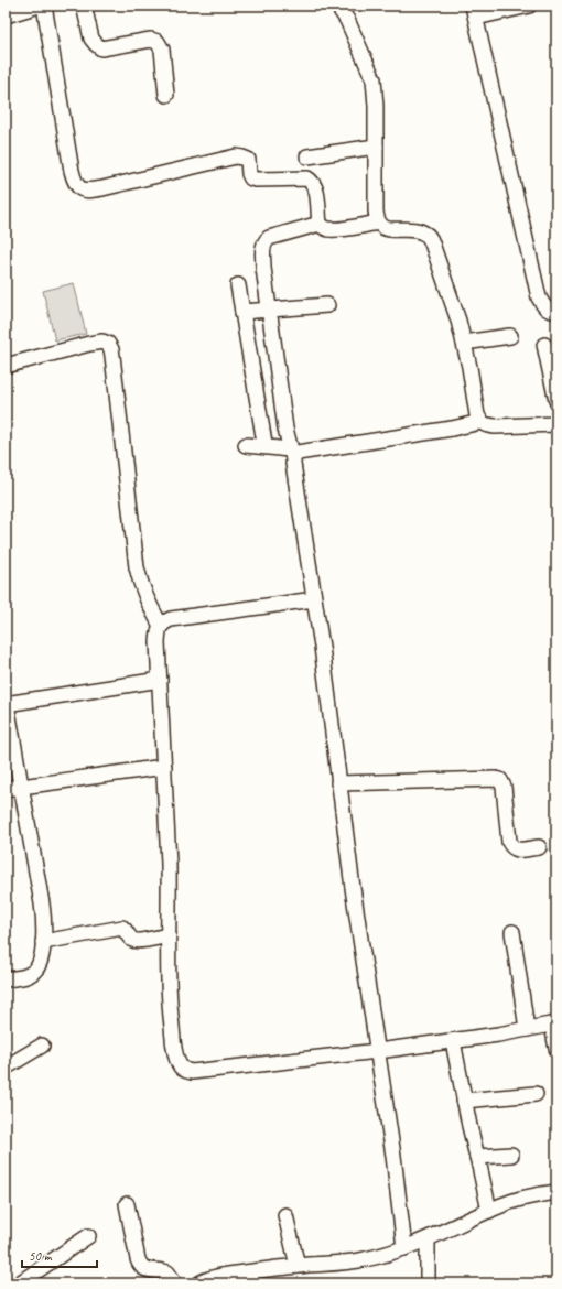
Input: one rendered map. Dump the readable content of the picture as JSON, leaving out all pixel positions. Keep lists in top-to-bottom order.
{
  "scale_bar": "50 m"
}
